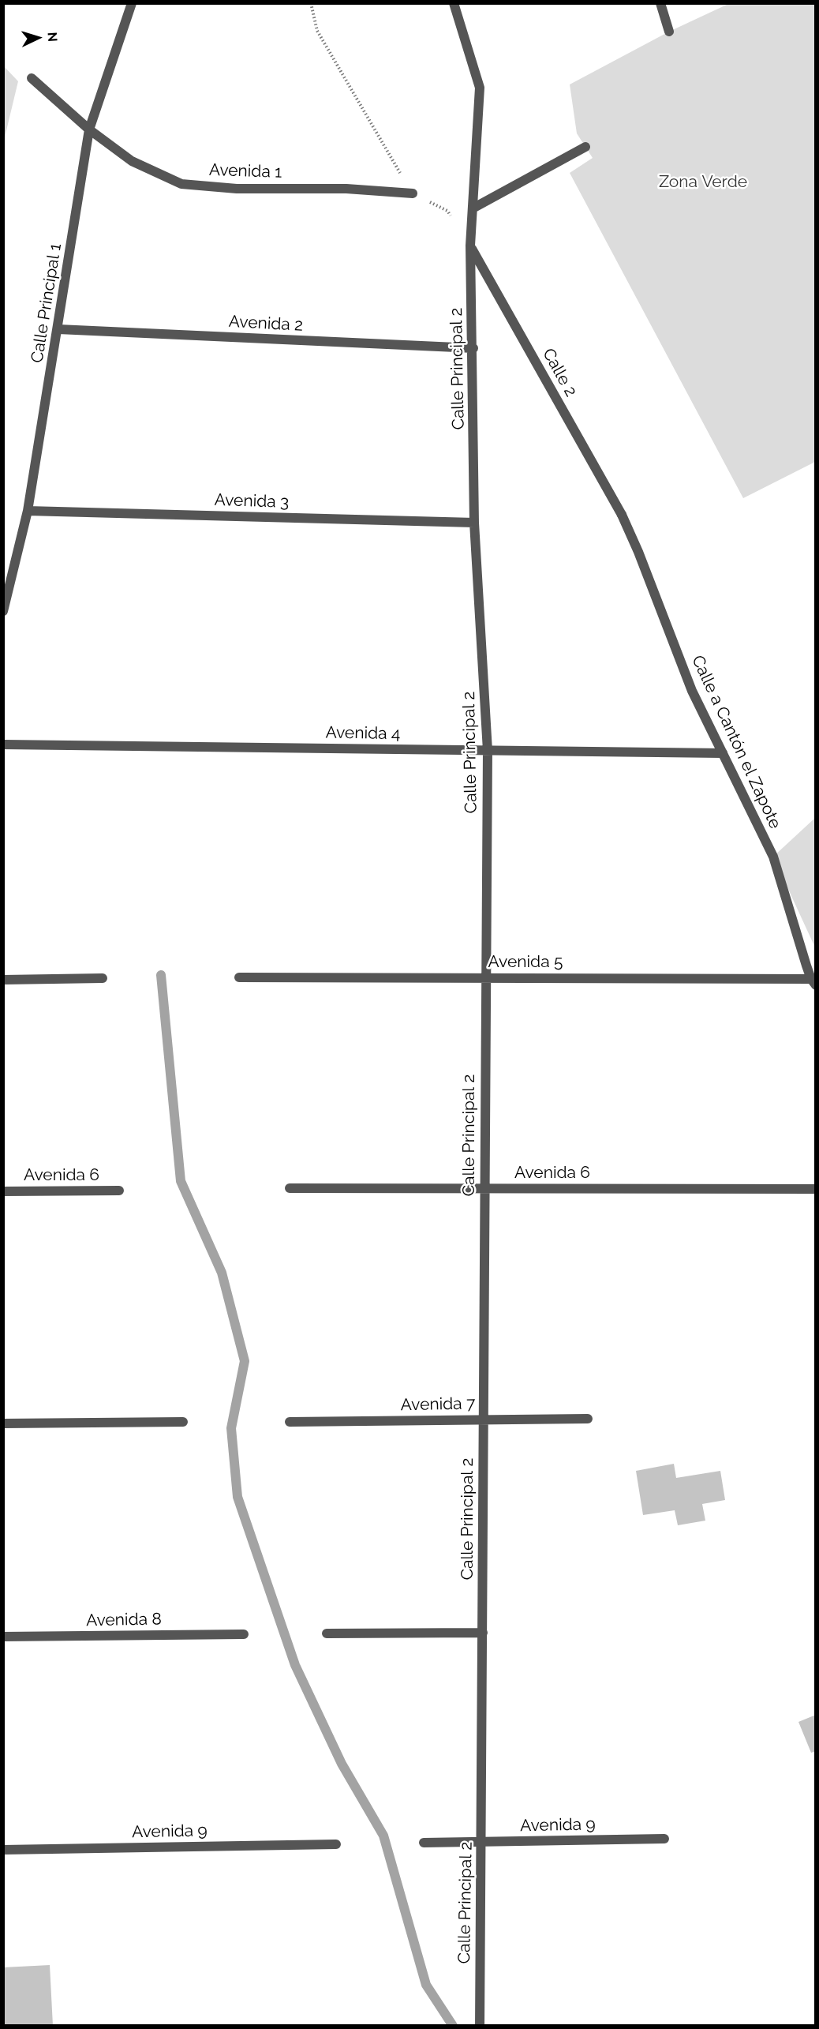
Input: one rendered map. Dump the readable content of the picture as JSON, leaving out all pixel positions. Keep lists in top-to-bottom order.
{
  "streets": {
    "street": [
      "Avenida 1",
      "Calle Principal 1",
      "Avenida 2",
      "Calle Principal 2",
      "Calle 2",
      "Avenida 3",
      "Avenida 4",
      "Calle a Cantón el Zapote",
      "Avenida 5",
      "Avenida 6",
      "Avenida 7",
      "Avenida 8",
      "Avenida 9"
    ]
  },
  "crossings": [
    ["Avenida 1", "Calle Principal 1"],
    ["Calle Principal 1", "Avenida 2"],
    ["Calle Principal 1", "Avenida 3"],
    ["Avenida 2", "Calle Principal 2"],
    ["Calle Principal 2", "Calle 2"],
    ["Calle Principal 2", "Avenida 3"],
    ["Calle Principal 2", "Avenida 4"],
    ["Calle Principal 2", "Avenida 5"],
    ["Calle Principal 2", "Avenida 6"],
    ["Calle Principal 2", "Avenida 7"],
    ["Calle Principal 2", "Avenida 9"],
    ["Calle 2", "Calle a Cantón el Zapote"],
    ["Avenida 4", "Calle a Cantón el Zapote"],
    ["Calle a Cantón el Zapote", "Avenida 5"]
  ],
  "parks": ["Zona Verde"],
  "north": "right"
}
